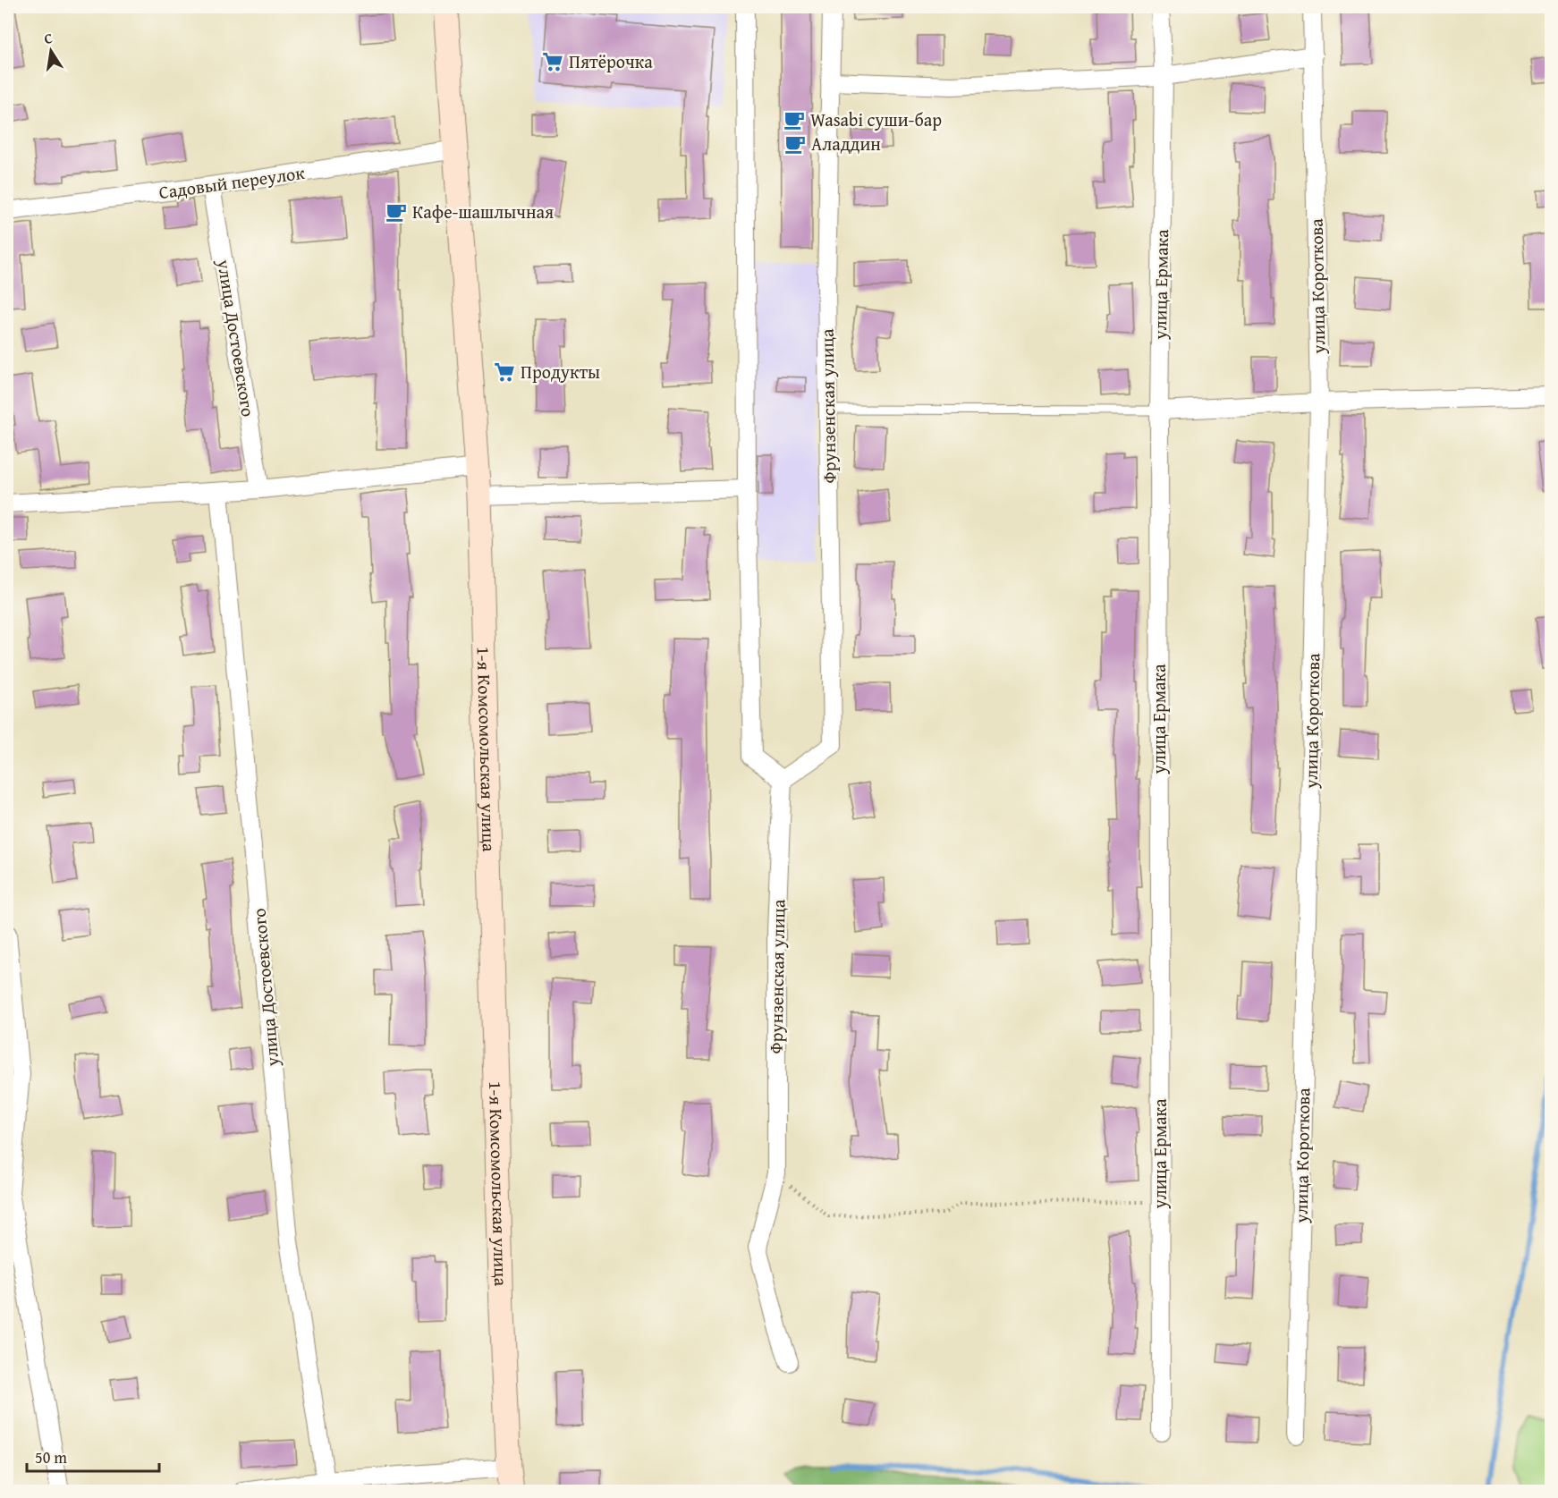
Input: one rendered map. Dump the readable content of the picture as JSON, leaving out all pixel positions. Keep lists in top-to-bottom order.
{
  "streets": {
    "main road": ["1-я Комсомольская улица"],
    "street": [
      "Садовый переулок",
      "улица Ермака",
      "улица Короткова",
      "улица Достоевского",
      "Фрунзенская улица"
    ]
  },
  "crossings": [
    ["Садовый переулок", "улица Достоевского"],
    ["Садовый переулок", "1-я Комсомольская улица"]
  ],
  "places": {
    "supermarket": ["Пятёрочка", "Продукты"],
    "cafe": ["Wasabi суши-бар", "Аладдин", "Кафе-шашлычная"]
  },
  "scale_bar": "50 m",
  "north": "top"
}
